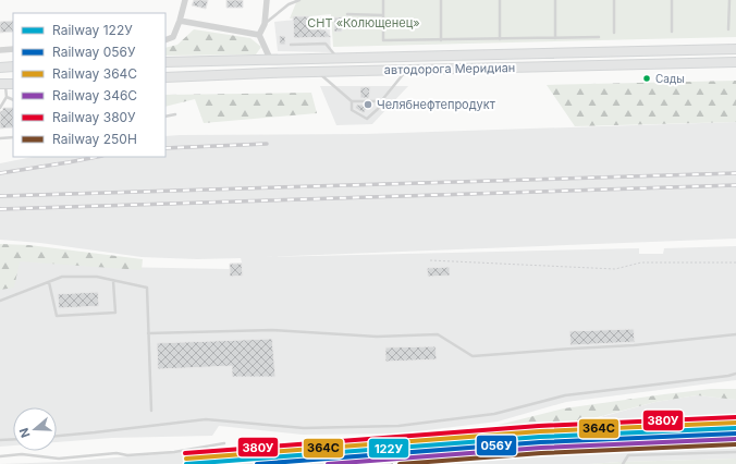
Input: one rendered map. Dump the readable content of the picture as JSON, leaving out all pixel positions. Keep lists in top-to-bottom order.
{
  "streets": {
    "main road": ["автодорога Меридиан"]
  },
  "parks": ["СНТ «Колющенец»"],
  "places": ["Сады", "Челябнефтепродукт"],
  "lines": [
    "rail line 380У",
    "rail line 364С",
    "rail line 122У",
    "rail line 056У",
    "rail line 346С",
    "rail line 250Н"
  ],
  "legend": [
    "Railway 122У",
    "Railway 056У",
    "Railway 364С",
    "Railway 346С",
    "Railway 380У",
    "Railway 250Н"
  ],
  "north": "left"
}
